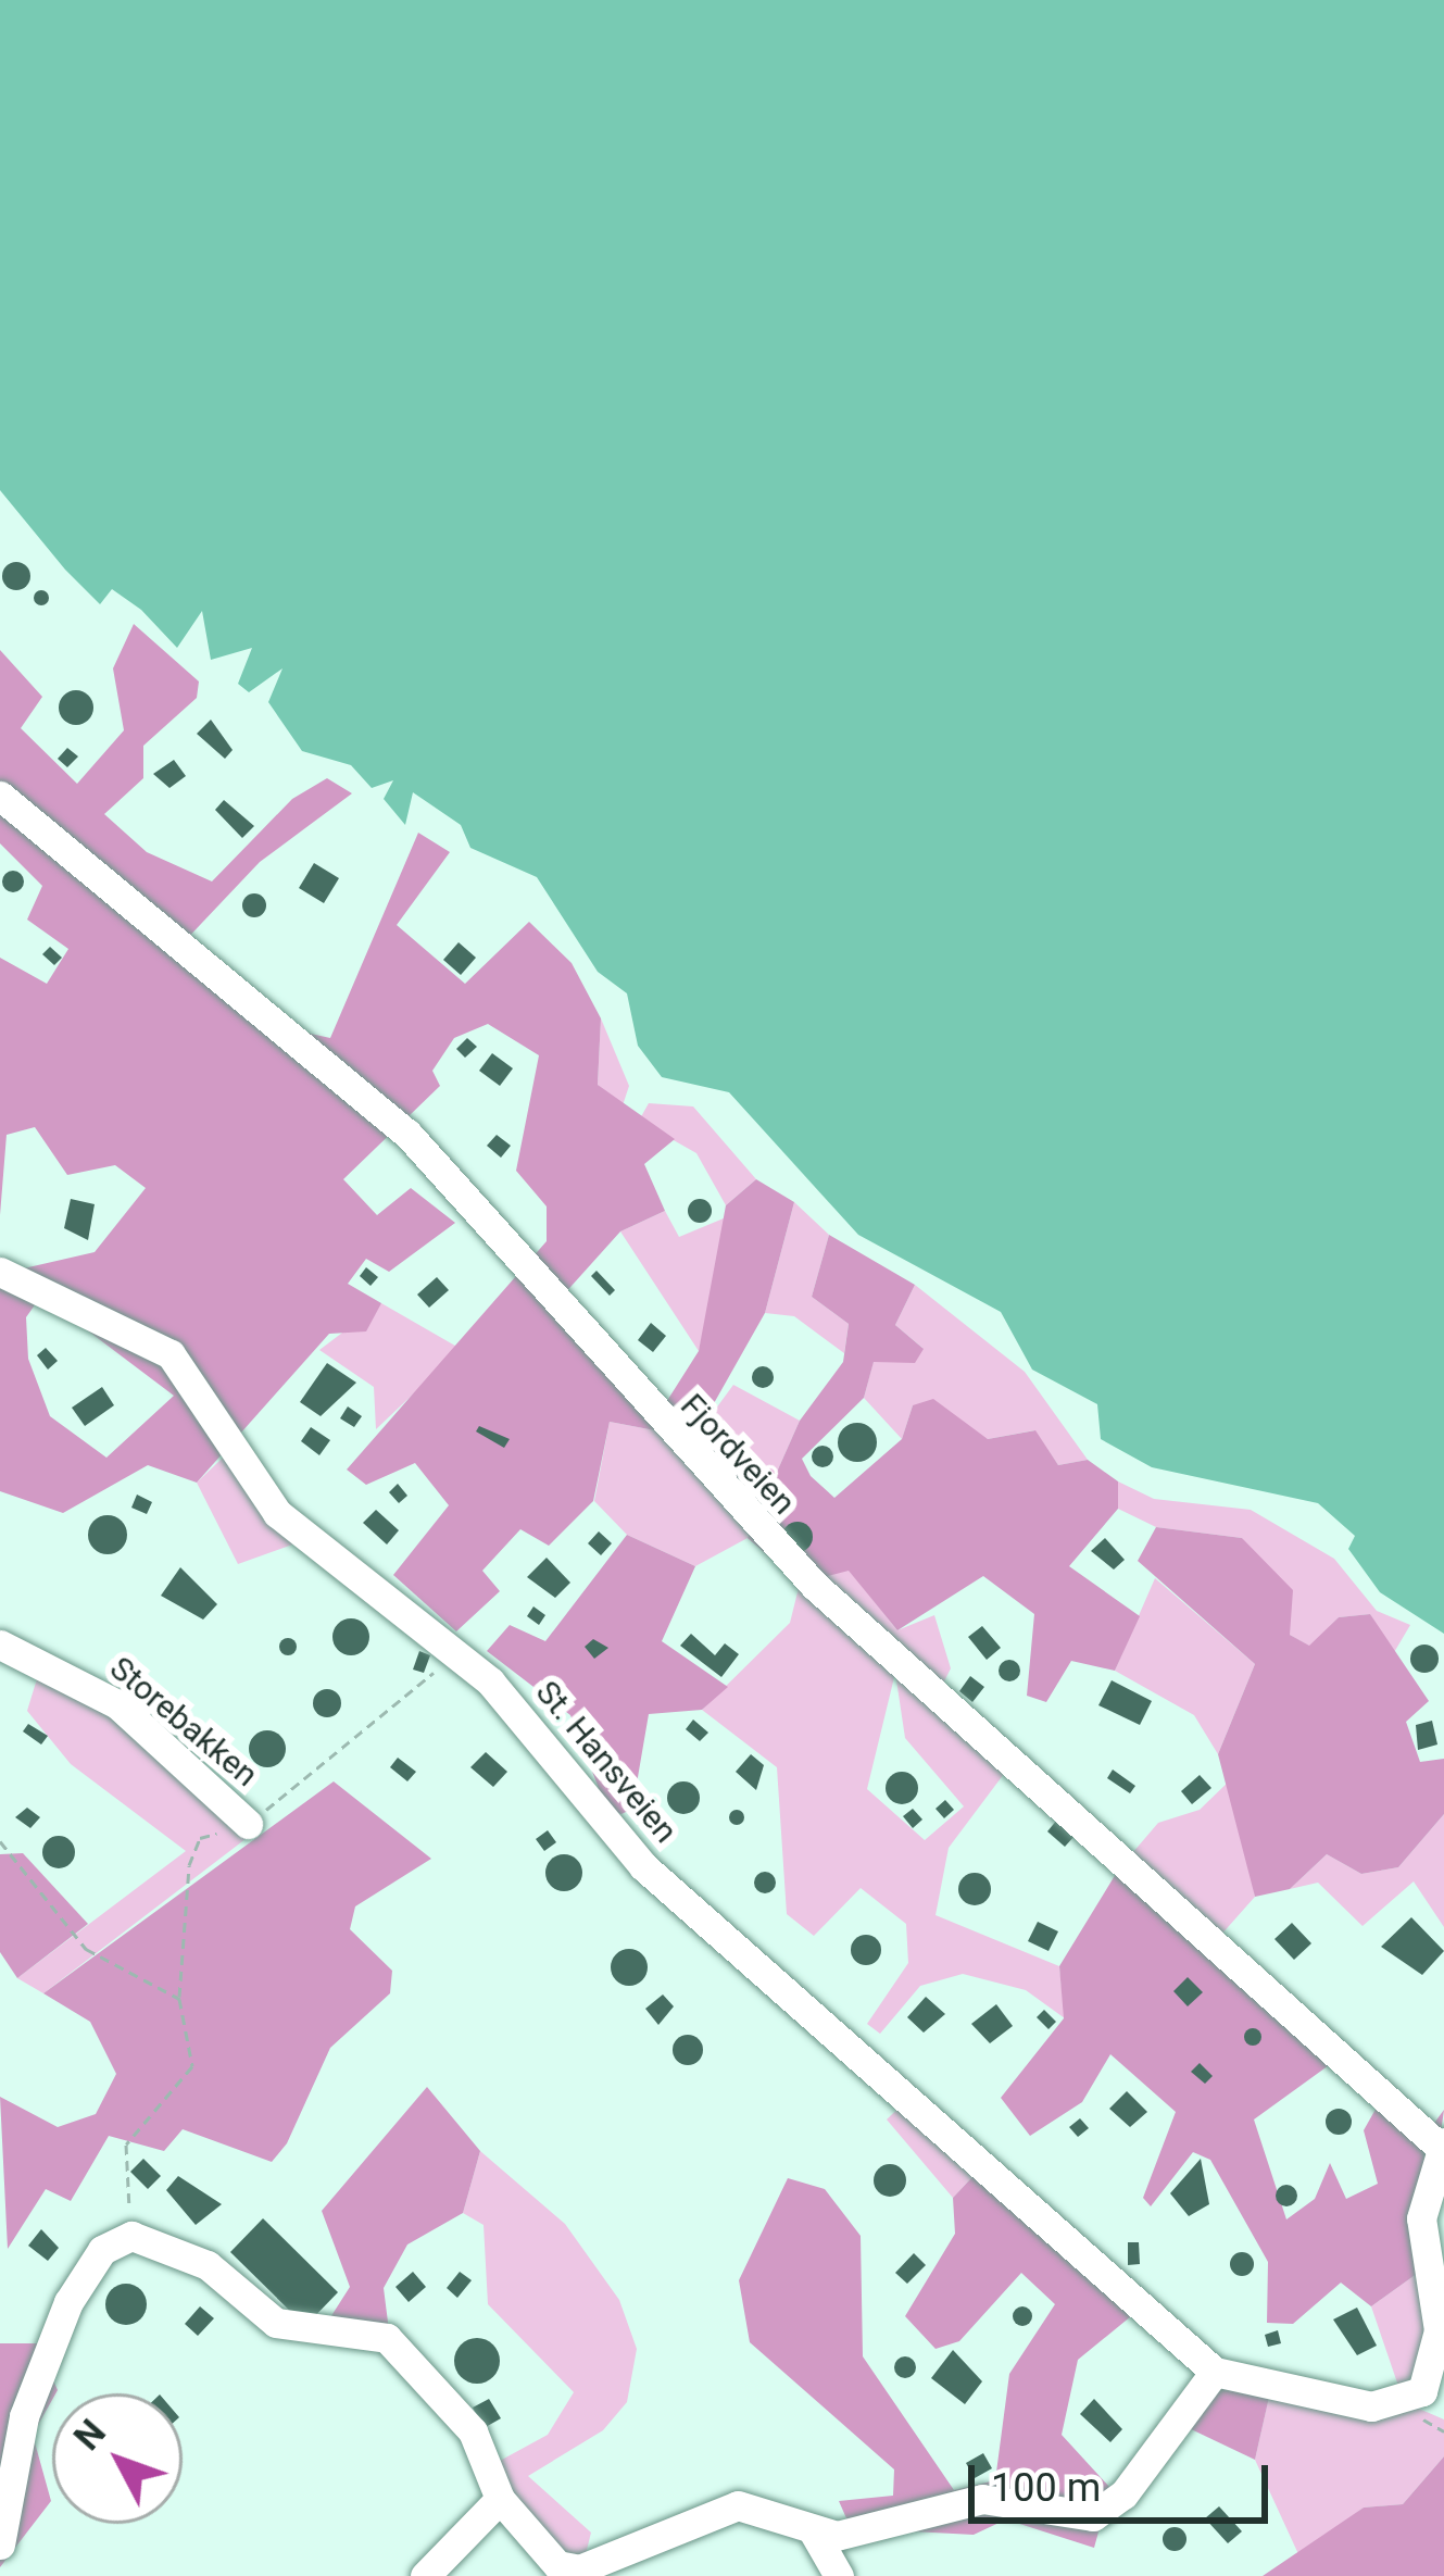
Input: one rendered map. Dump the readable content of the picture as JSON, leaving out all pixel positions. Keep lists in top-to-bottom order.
{
  "streets": {
    "street": ["Fjordveien", "Storebakken", "St. Hansveien"]
  },
  "scale_bar": "100 m",
  "north": "top left"
}
